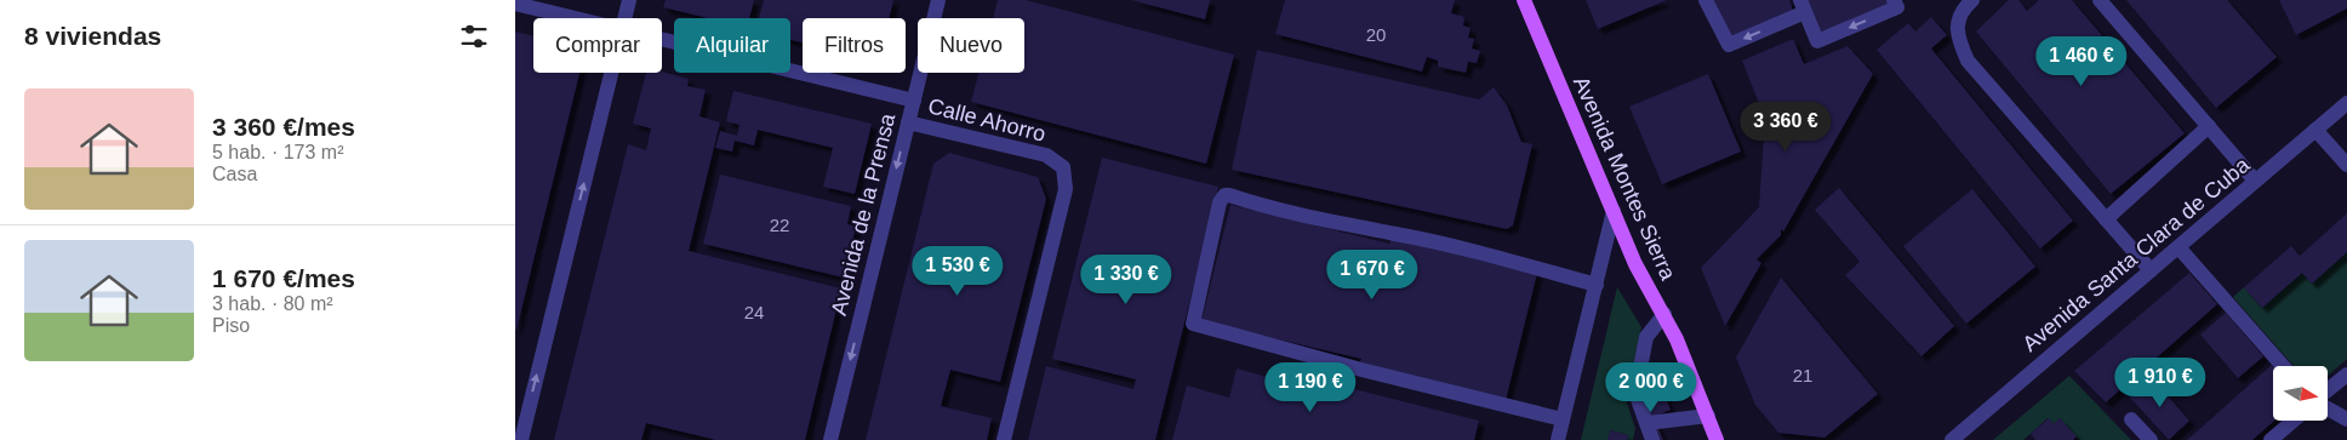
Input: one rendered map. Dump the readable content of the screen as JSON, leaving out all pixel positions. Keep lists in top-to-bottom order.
{
  "streets": {
    "main road": ["Avenida Montes Sierra"],
    "street": ["Calle Ahorro", "Avenida de la Prensa", "Avenida Santa Clara de Cuba"]
  },
  "crossings": [
    ["Calle Ahorro", "Avenida de la Prensa"]
  ],
  "one_way": ["Avenida de la Prensa"],
  "house_numbers": [
    "20",
    "22",
    "24",
    "21"
  ],
  "north": "right",
  "page": {
    "heading": "8 viviendas",
    "chip": [
      "Comprar",
      "Alquilar",
      "Filtros",
      "Nuevo"
    ],
    "price": [
      "1 460 €",
      "3 360 €",
      "1 530 €",
      "1 670 €",
      "1 330 €",
      "1 910 €",
      "1 190 €",
      "2 000 €"
    ],
    "list": [
      {
        "name": "3 360 €/mes",
        "note": "5 hab. · 173 m² · Casa"
      },
      {
        "name": "1 670 €/mes",
        "note": "3 hab. · 80 m² · Piso"
      }
    ]
  }
}
